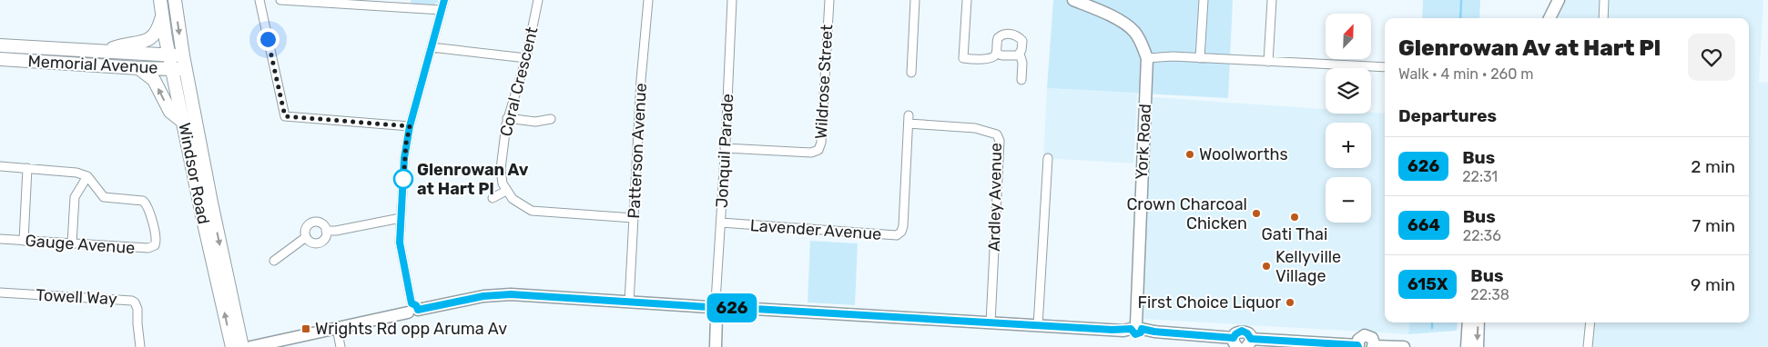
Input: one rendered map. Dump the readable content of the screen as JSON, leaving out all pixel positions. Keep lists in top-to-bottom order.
{
  "streets": {
    "main road": ["Memorial Avenue", "Windsor Road"],
    "street": [
      "Coral Crescent",
      "Wildrose Street",
      "York Road",
      "Patterson Avenue",
      "Jonquil Parade",
      "Ardley Avenue",
      "Lavender Avenue",
      "Gauge Avenue",
      "Towell Way"
    ]
  },
  "crossings": [
    ["Memorial Avenue", "Windsor Road"],
    ["Wildrose Street", "Jonquil Parade"],
    ["Jonquil Parade", "Lavender Avenue"],
    ["Ardley Avenue", "Lavender Avenue"]
  ],
  "places": {
    "other": [
      "Woolworths",
      "Glenrowan Av at Hart Pl",
      "Crown Charcoal Chicken",
      "Gati Thai",
      "Kellyville Village",
      "First Choice Liquor"
    ],
    "transit": ["Wrights Rd opp Aruma Av"]
  },
  "lines": ["bus line 626"],
  "north": "top right",
  "page": {
    "on_map": "626",
    "map_buttons": ["+", "−"],
    "heading": [
      ["Glenrowan Av at Hart Pl", "Walk · 4 min · 260 m"],
      "Departures"
    ],
    "list": [
      {
        "mark": "626",
        "name": "Bus",
        "note": "22:31",
        "value": "2 min"
      },
      {
        "mark": "664",
        "name": "Bus",
        "note": "22:36",
        "value": "7 min"
      },
      {
        "mark": "615X",
        "name": "Bus",
        "note": "22:38",
        "value": "9 min"
      }
    ]
  }
}
